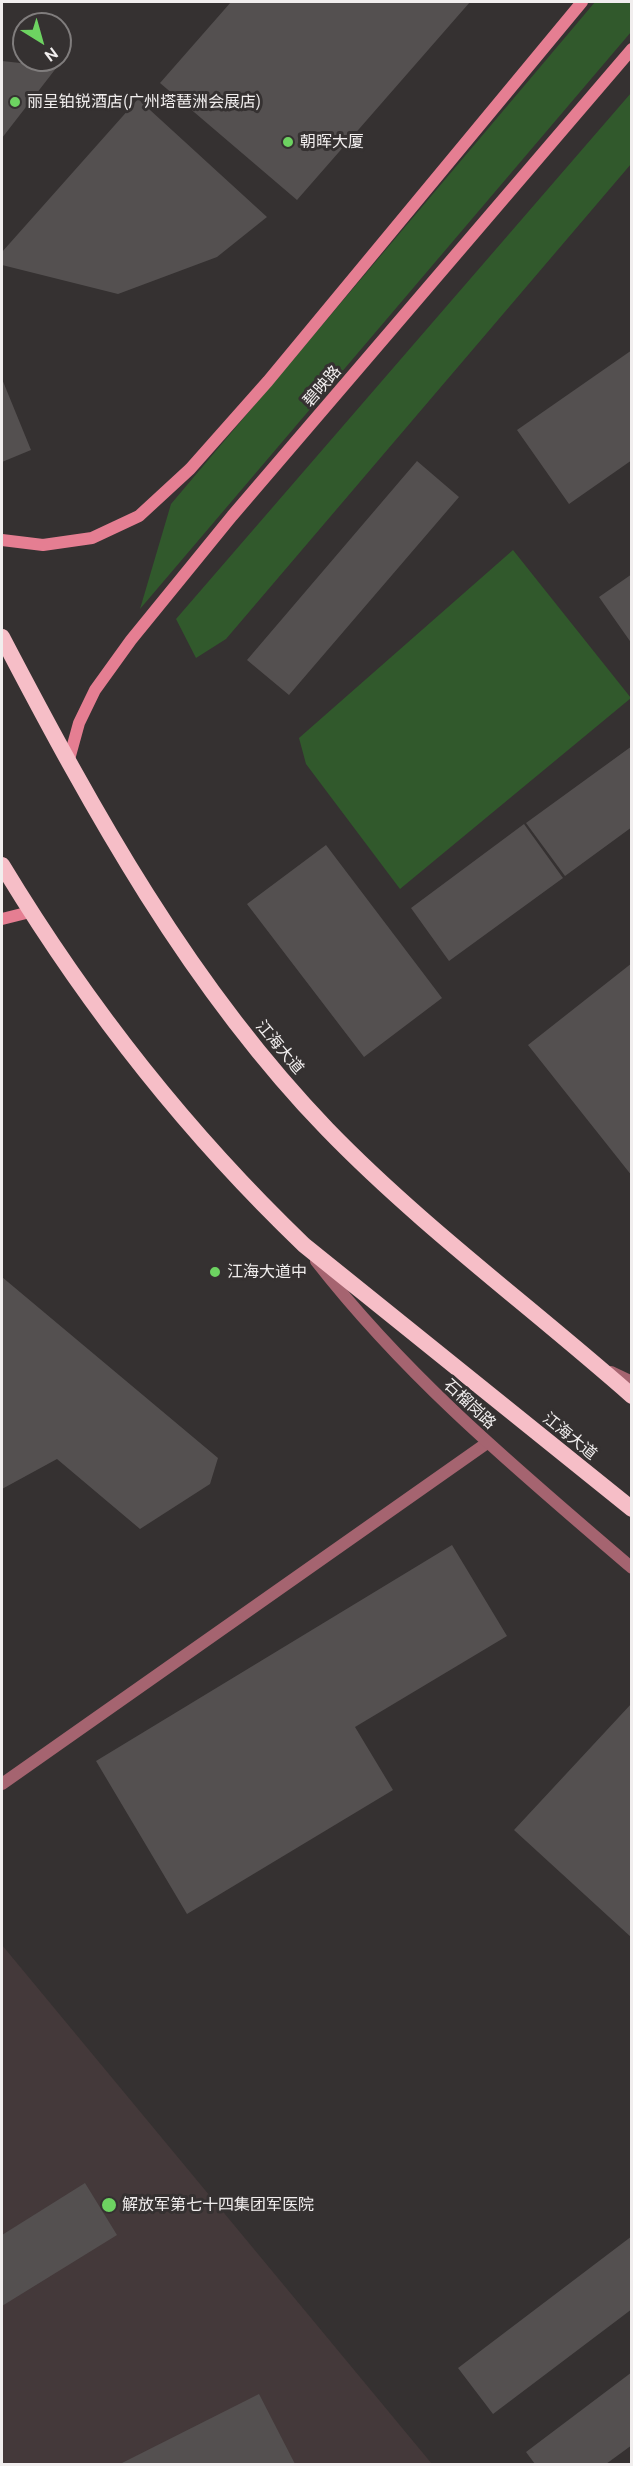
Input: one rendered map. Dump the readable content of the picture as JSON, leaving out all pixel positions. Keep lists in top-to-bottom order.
{
  "streets": {
    "highway": ["江海大道"],
    "main road": ["碧映路"],
    "street": ["石榴岗路"]
  },
  "crossings": [
    ["碧映路", "江海大道"],
    ["江海大道", "石榴岗路"]
  ],
  "places": [
    "丽呈铂锐酒店(广州塔琶洲会展店)",
    "朝晖大厦",
    "江海大道中",
    "解放军第七十四集团军医院"
  ],
  "north": "bottom right"
}
